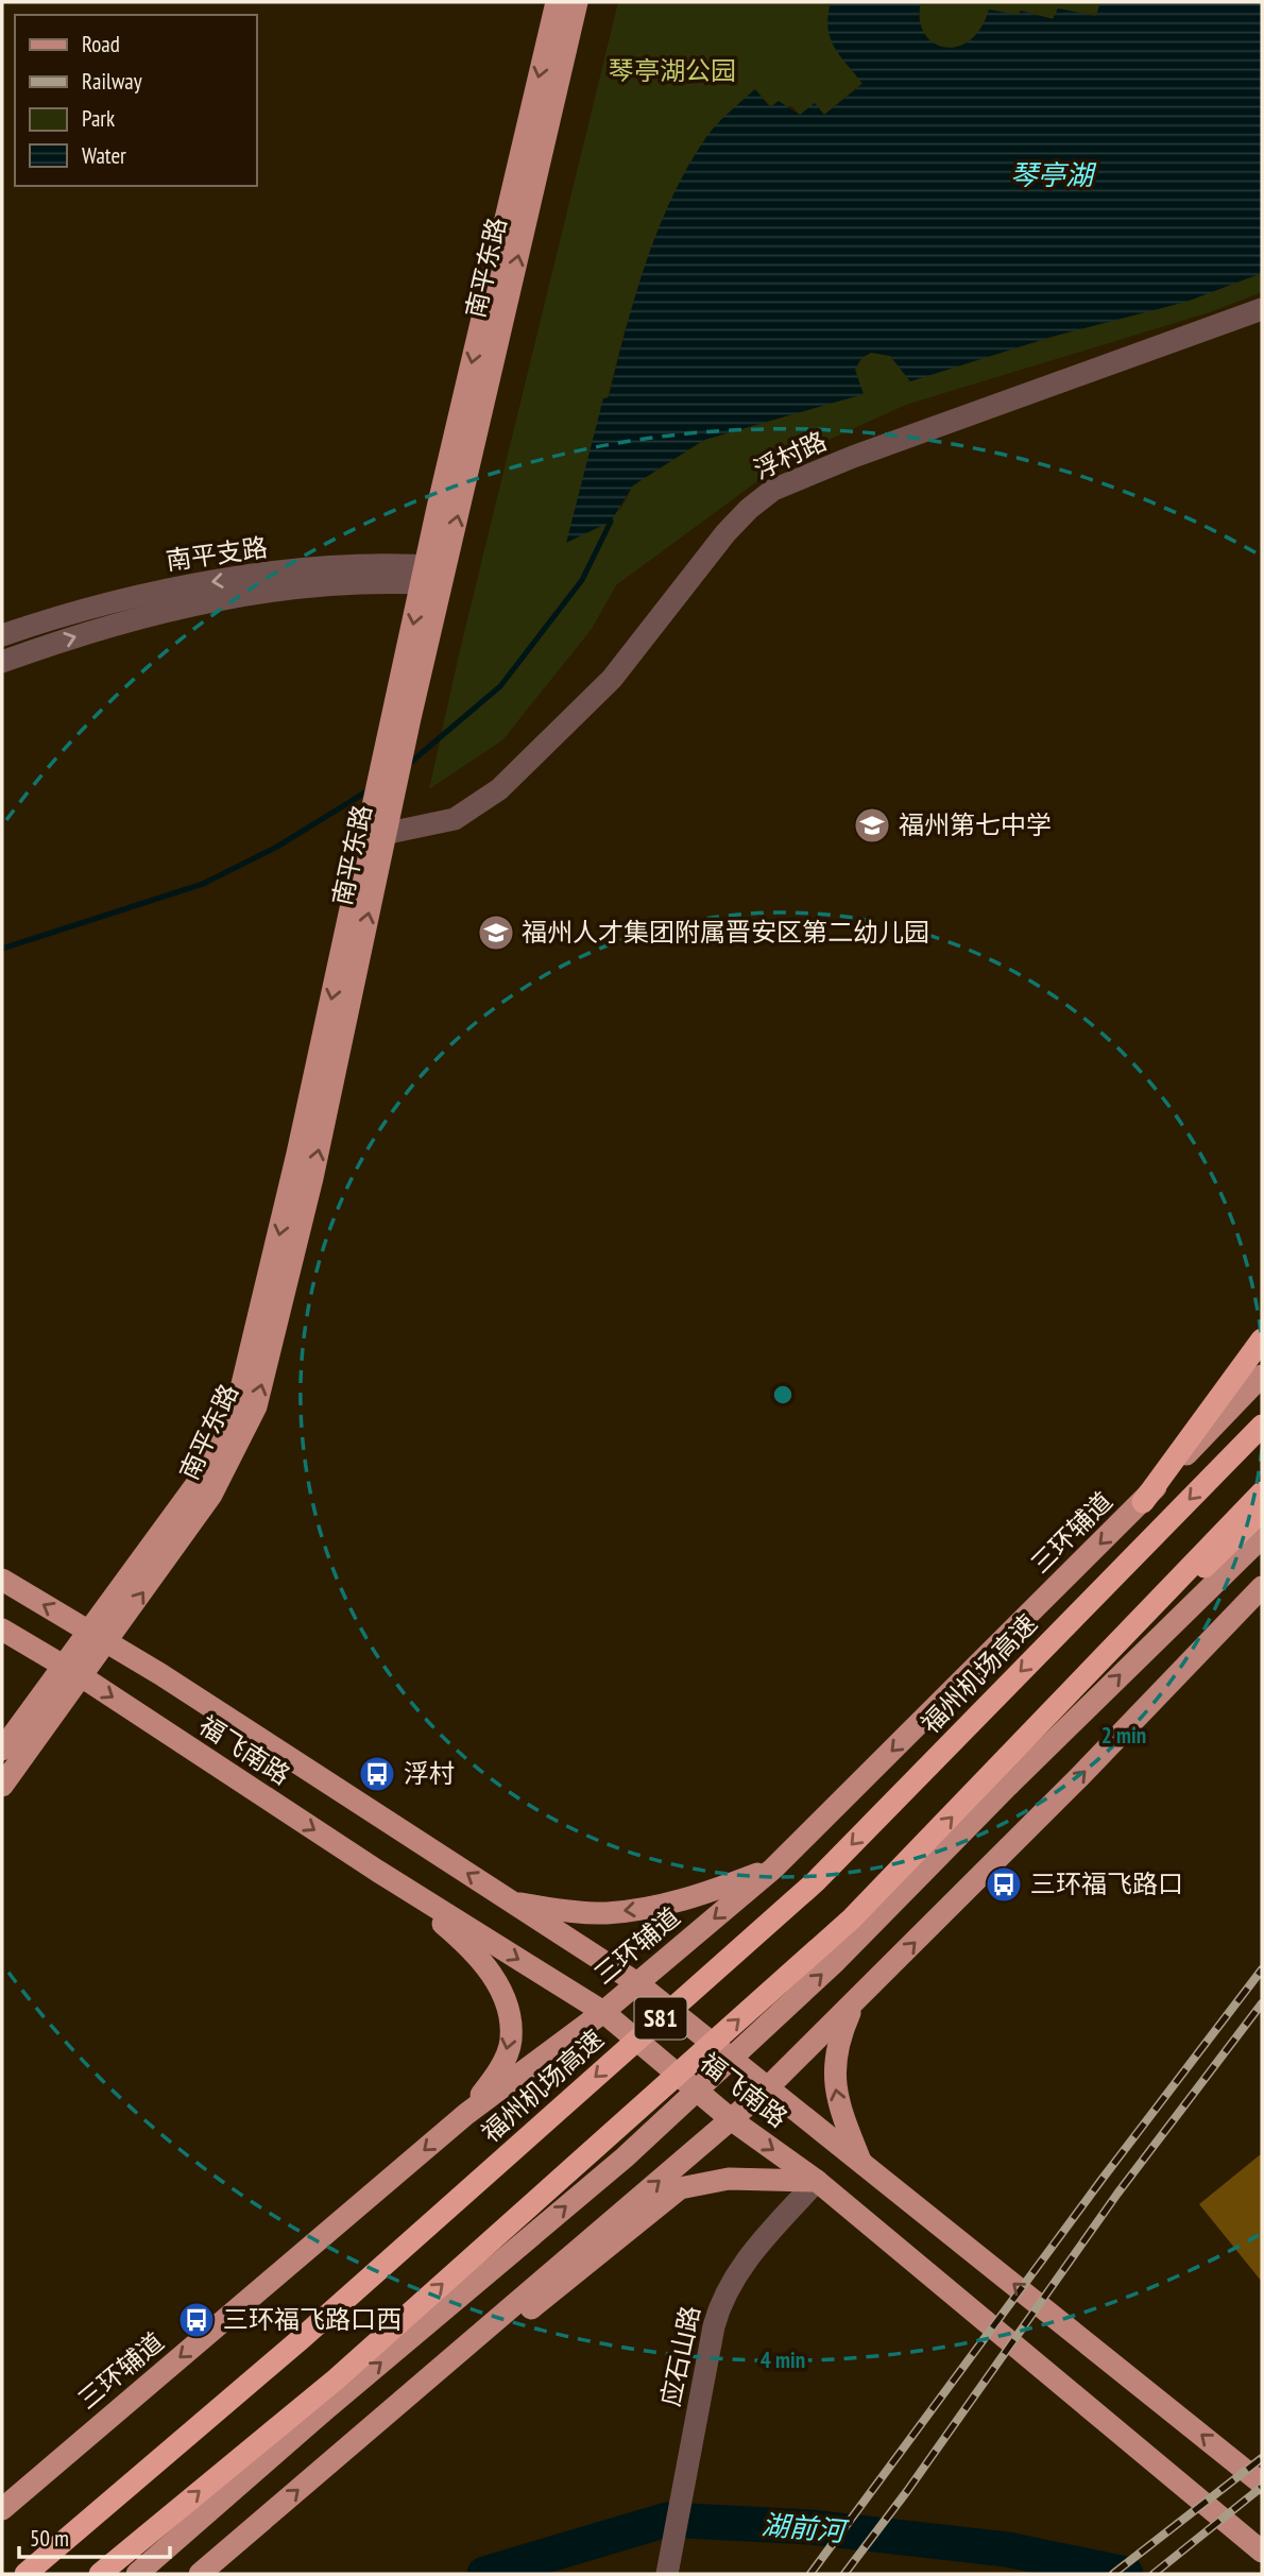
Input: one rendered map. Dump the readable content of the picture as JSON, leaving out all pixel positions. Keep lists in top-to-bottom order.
{
  "streets": {
    "highway": ["福州机场高速", "S81"],
    "main road": ["南平东路", "三环辅道", "福飞南路"],
    "street": ["浮村路", "南平支路", "应石山路"]
  },
  "crossings": [
    ["南平东路", "浮村路"],
    ["南平东路", "南平支路"],
    ["南平东路", "福飞南路"],
    ["三环辅道", "福飞南路"],
    ["福飞南路", "应石山路"]
  ],
  "water": ["琴亭湖", "湖前河"],
  "parks": ["琴亭湖公园"],
  "places": {
    "school or university": ["福州第七中学", "福州人才集团附属晋安区第二幼儿园"],
    "bus stop": ["浮村", "三环福飞路口", "三环福飞路口西"]
  },
  "legend": [
    "Road",
    "Railway",
    "Park",
    "Water"
  ],
  "scale_bar": "50 m",
  "rings": ["2 min", "4 min"]
}
